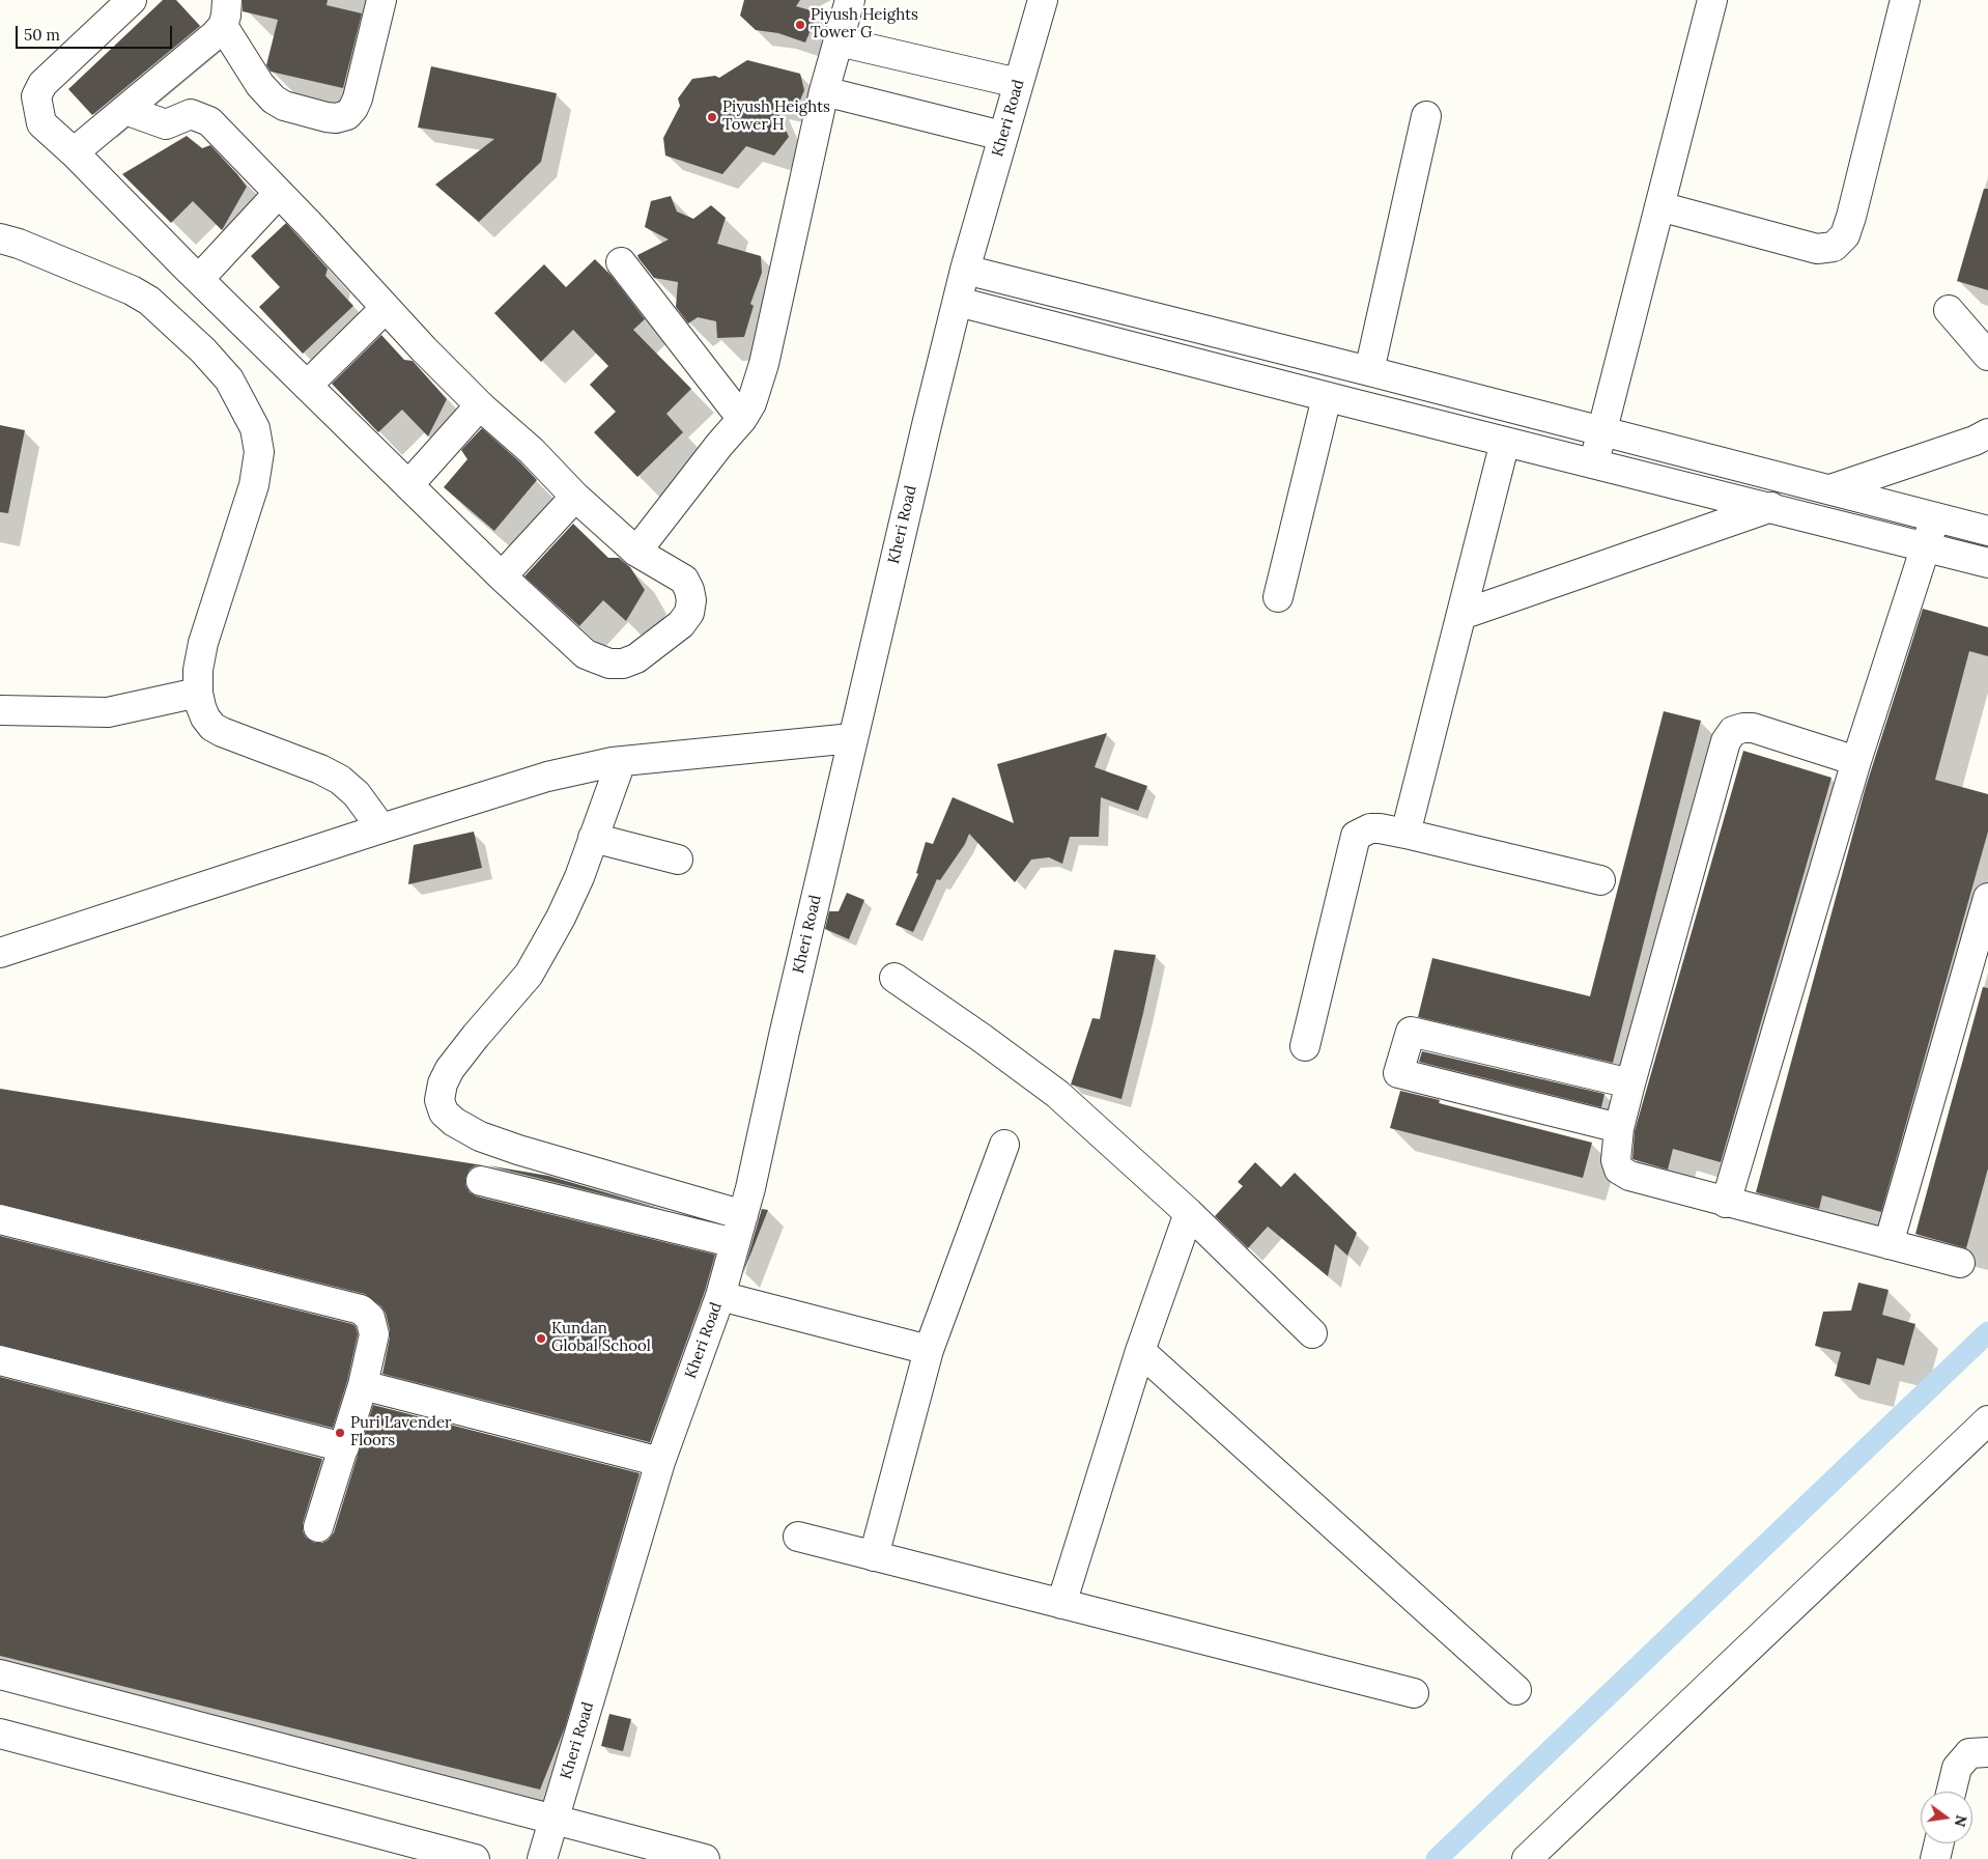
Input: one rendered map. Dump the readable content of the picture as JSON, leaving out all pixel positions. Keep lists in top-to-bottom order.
{
  "streets": {
    "street": ["Kheri Road"]
  },
  "places": [
    "Piyush Heights Tower G",
    "Piyush Heights Tower H",
    "Kundan Global School",
    "Puri Lavender Floors"
  ],
  "scale_bar": "50 m",
  "north": "right"
}
